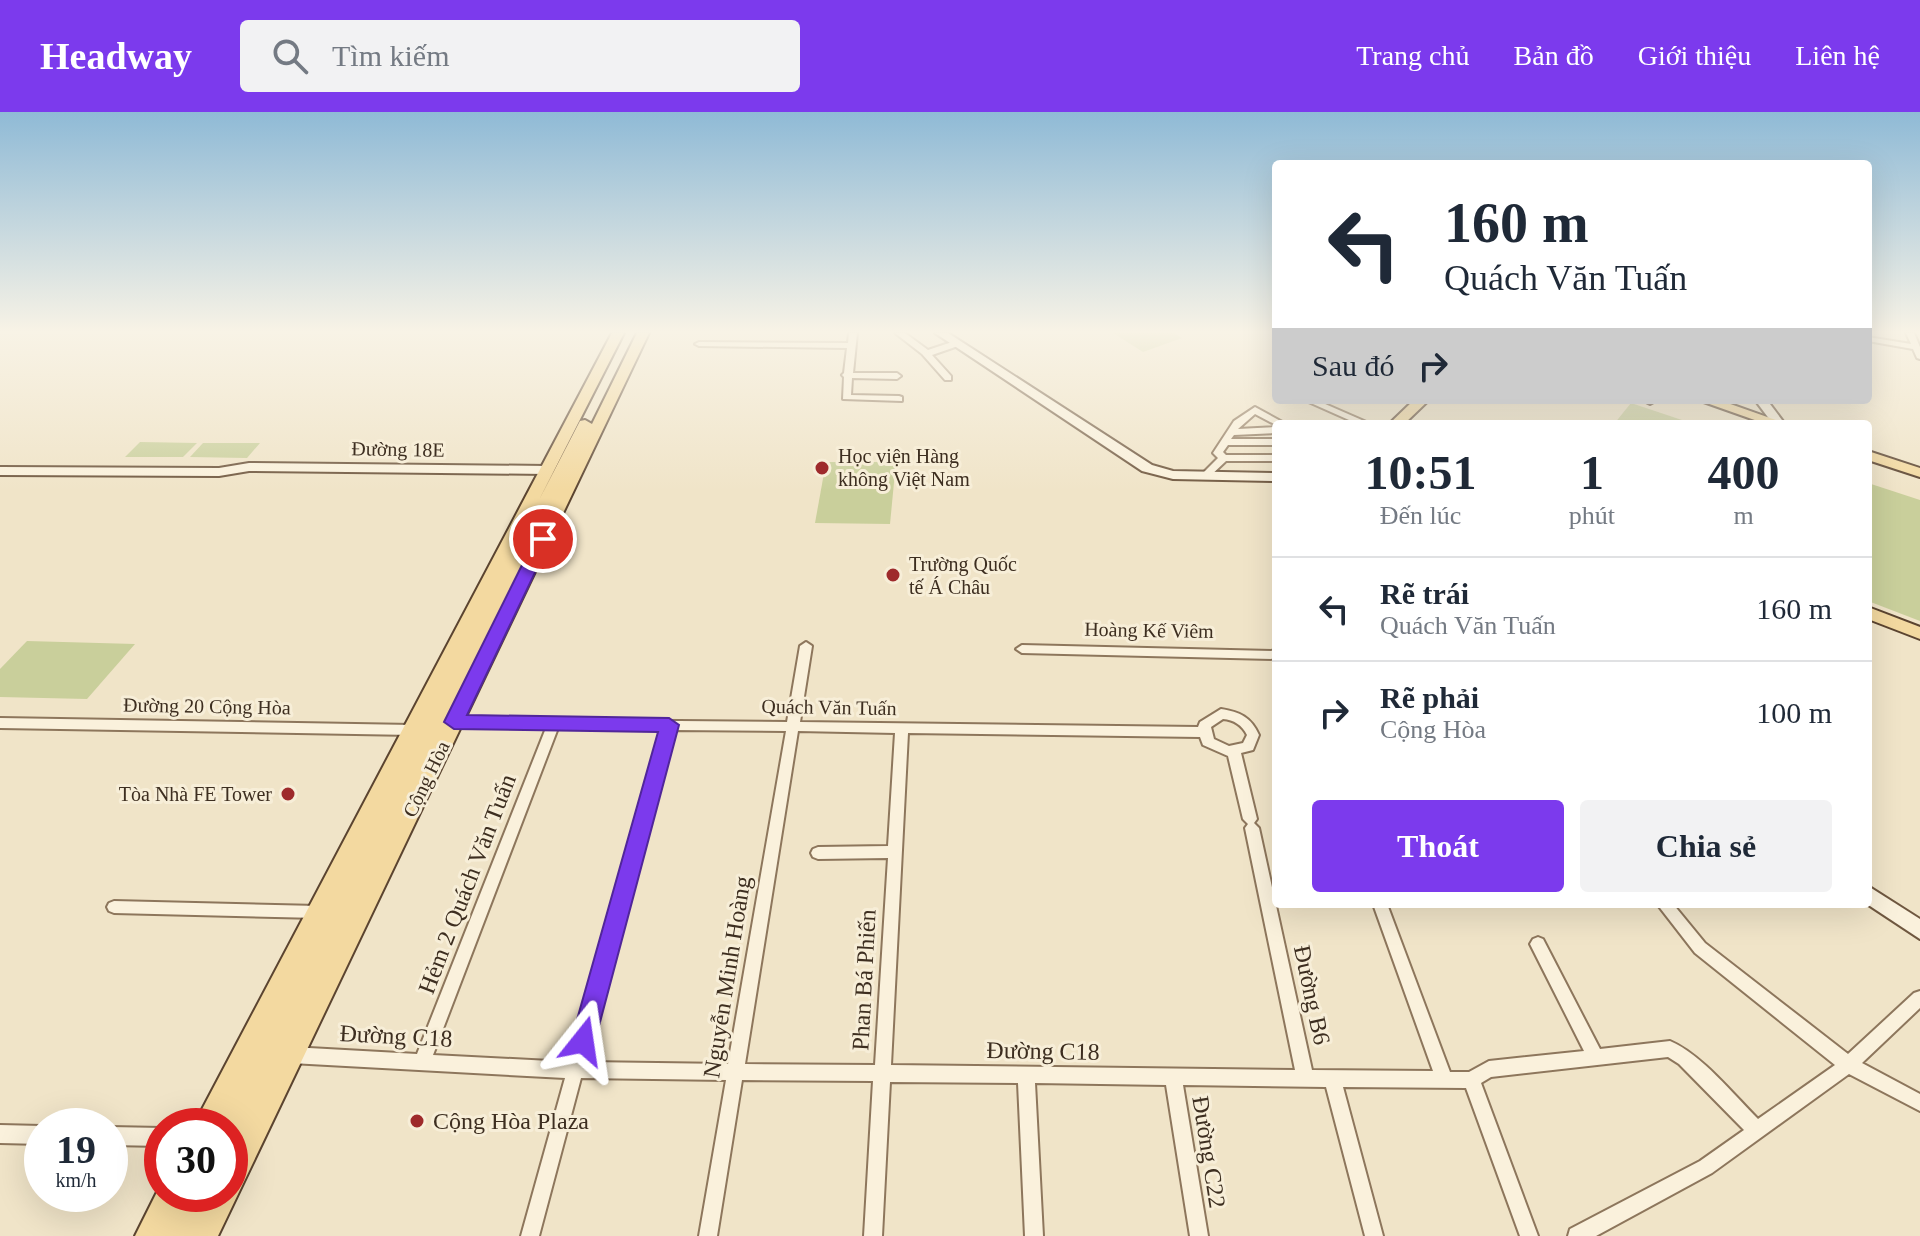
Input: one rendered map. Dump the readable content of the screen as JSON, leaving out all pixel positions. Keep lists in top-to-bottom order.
{
  "streets": {
    "main road": ["Đường 18E", "Cộng Hòa"],
    "street": [
      "Hoàng Kế Viêm",
      "Đường 20 Cộng Hòa",
      "Quách Văn Tuấn",
      "Hẻm 2 Quách Văn Tuấn",
      "Nguyễn Minh Hoàng",
      "Phan Bá Phiến",
      "Đường B6",
      "Đường C18",
      "Đường C22"
    ]
  },
  "crossings": [
    ["Đường 18E", "Cộng Hòa"],
    ["Đường 20 Cộng Hòa", "Cộng Hòa"],
    ["Quách Văn Tuấn", "Cộng Hòa"],
    ["Quách Văn Tuấn", "Hẻm 2 Quách Văn Tuấn"],
    ["Quách Văn Tuấn", "Nguyễn Minh Hoàng"],
    ["Quách Văn Tuấn", "Phan Bá Phiến"],
    ["Quách Văn Tuấn", "Đường B6"],
    ["Cộng Hòa", "Đường C18"],
    ["Hẻm 2 Quách Văn Tuấn", "Đường C18"],
    ["Nguyễn Minh Hoàng", "Đường C18"],
    ["Phan Bá Phiến", "Đường C18"],
    ["Đường B6", "Đường C18"],
    ["Đường C18", "Đường C22"]
  ],
  "places": [
    "Học viện Hàng không Việt Nam",
    "Trường Quốc tế Á Châu",
    "Tòa Nhà FE Tower",
    "Cộng Hòa Plaza"
  ],
  "page": {
    "header": "Headway",
    "search": "Tìm kiếm",
    "nav": [
      "Trang chủ",
      "Bản đồ",
      "Giới thiệu",
      "Liên hệ"
    ],
    "turn": ["160 m", "Quách Văn Tuấn"],
    "then": "Sau đó",
    "eta": [
      "10:51",
      "Đến lúc",
      "1",
      "phút",
      "400",
      "m"
    ],
    "list": [
      {
        "name": "Rẽ trái",
        "note": "Quách Văn Tuấn",
        "value": "160 m"
      },
      {
        "name": "Rẽ phải",
        "note": "Cộng Hòa",
        "value": "100 m"
      }
    ],
    "buttons": ["Thoát", "Chia sẻ"],
    "speed": "19 km/h",
    "limit": "30"
  }
}
